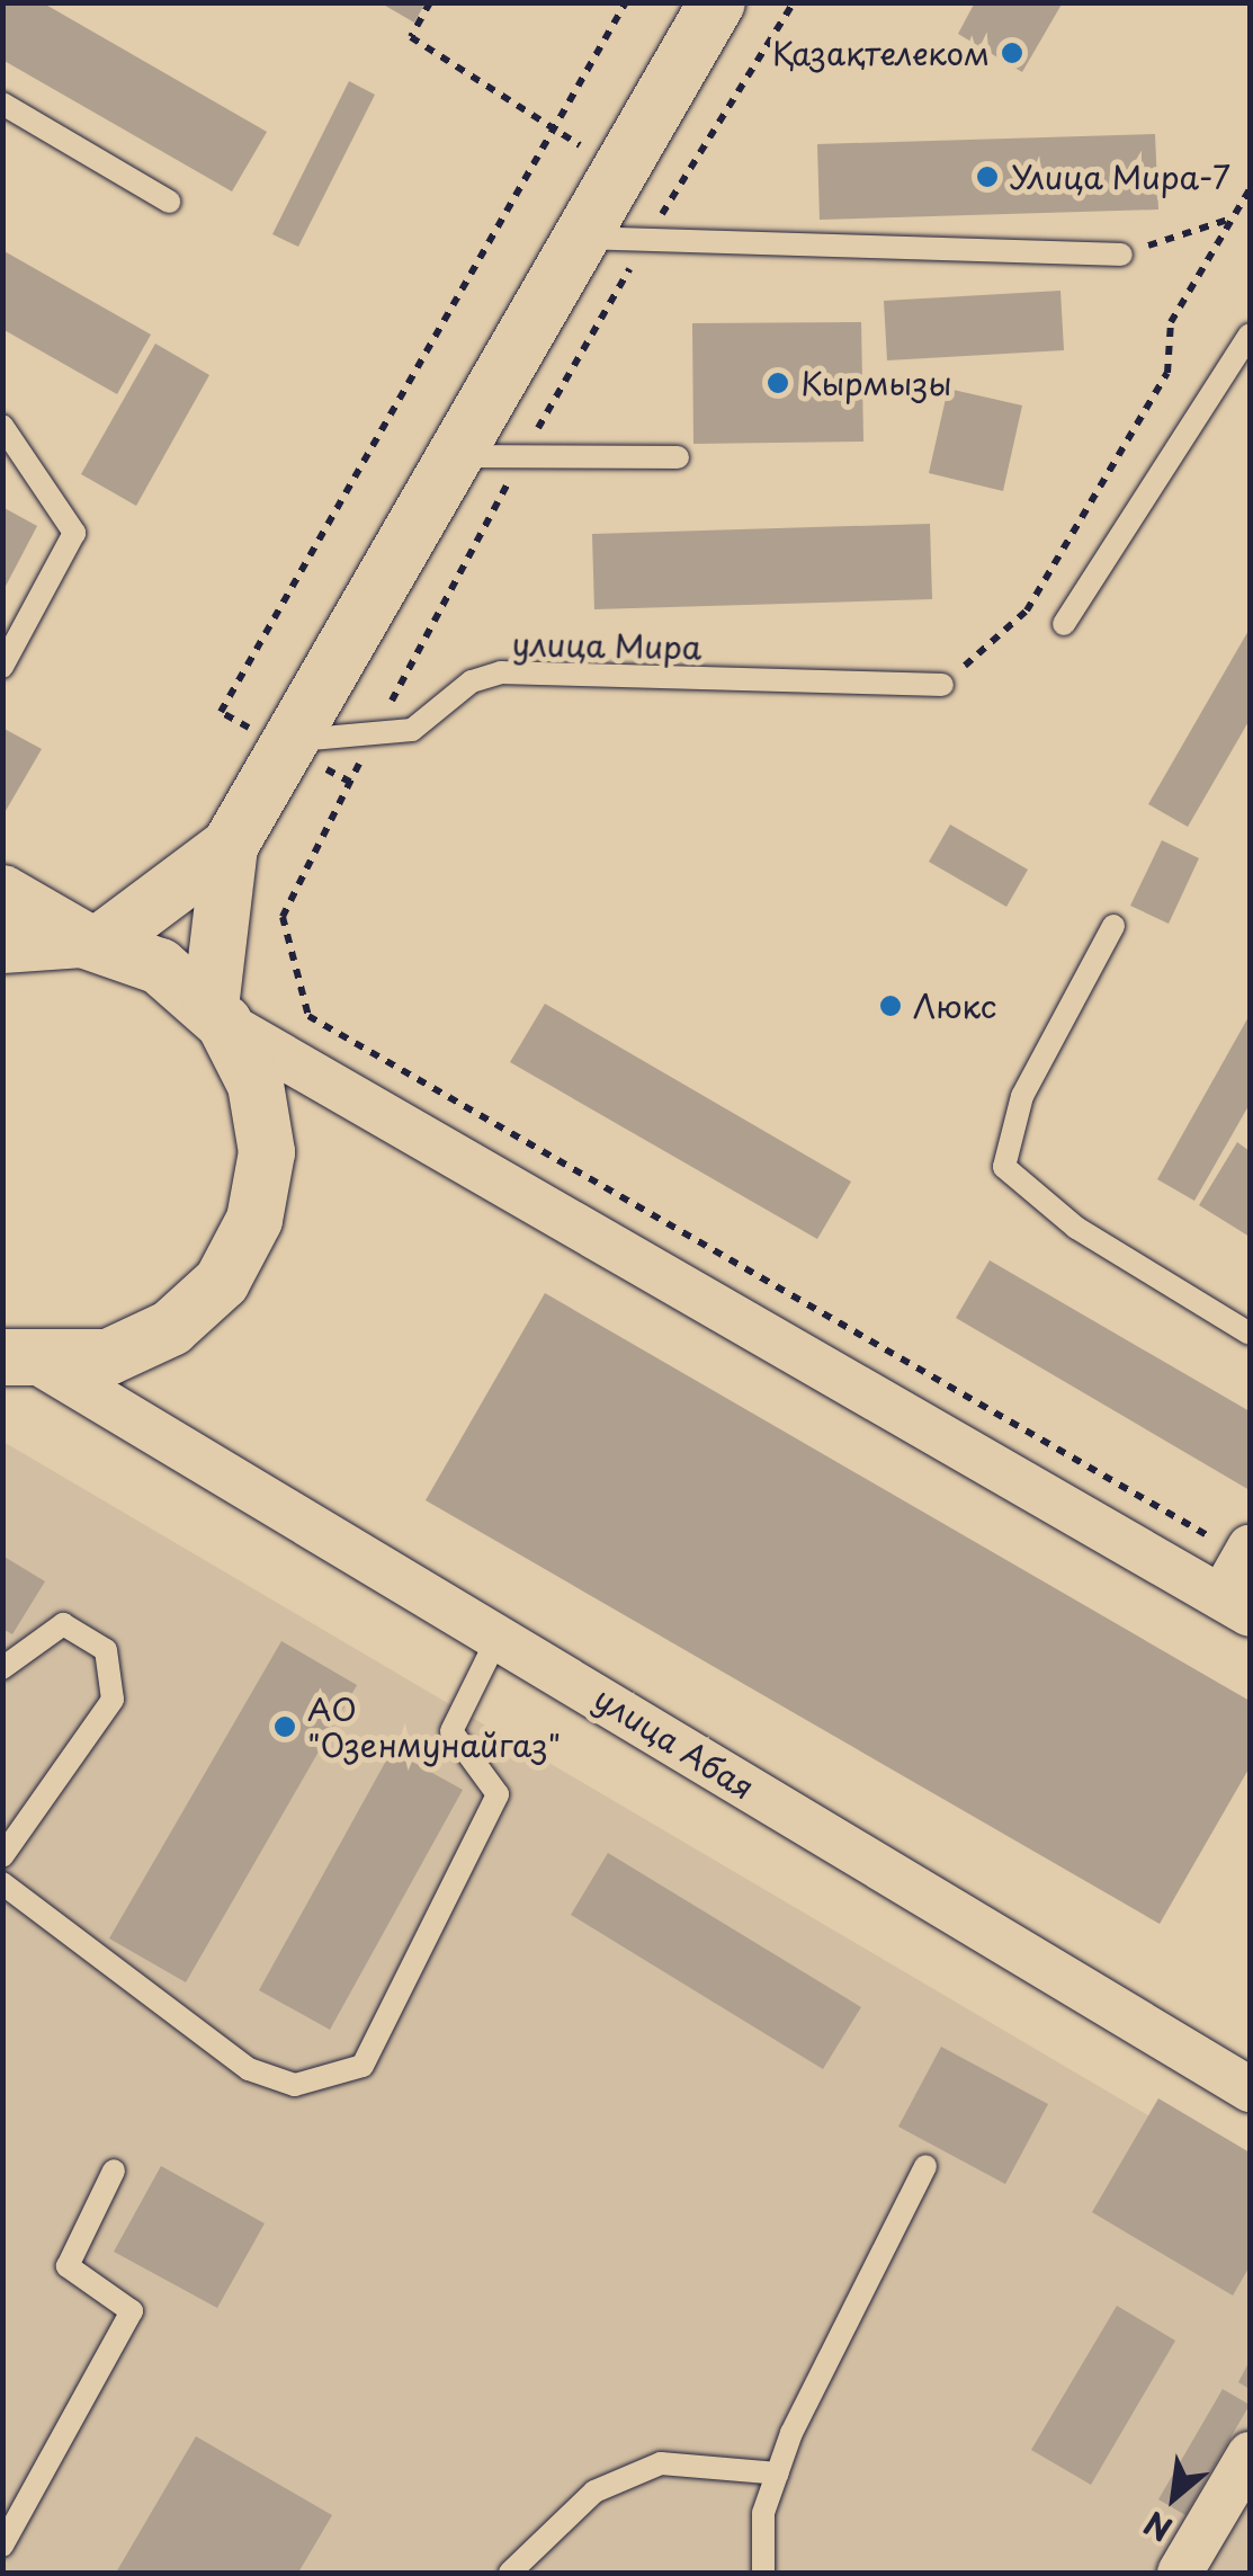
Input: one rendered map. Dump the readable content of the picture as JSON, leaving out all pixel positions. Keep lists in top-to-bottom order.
{
  "streets": {
    "street": ["улица Абая"],
    "lane": ["улица Мира"]
  },
  "places": [
    "Қазақтелеком",
    "Улица Мира-7",
    "Кырмызы",
    "Люкс",
    "АО \"Озенмунайгаз\""
  ],
  "north": "bottom left"
}
